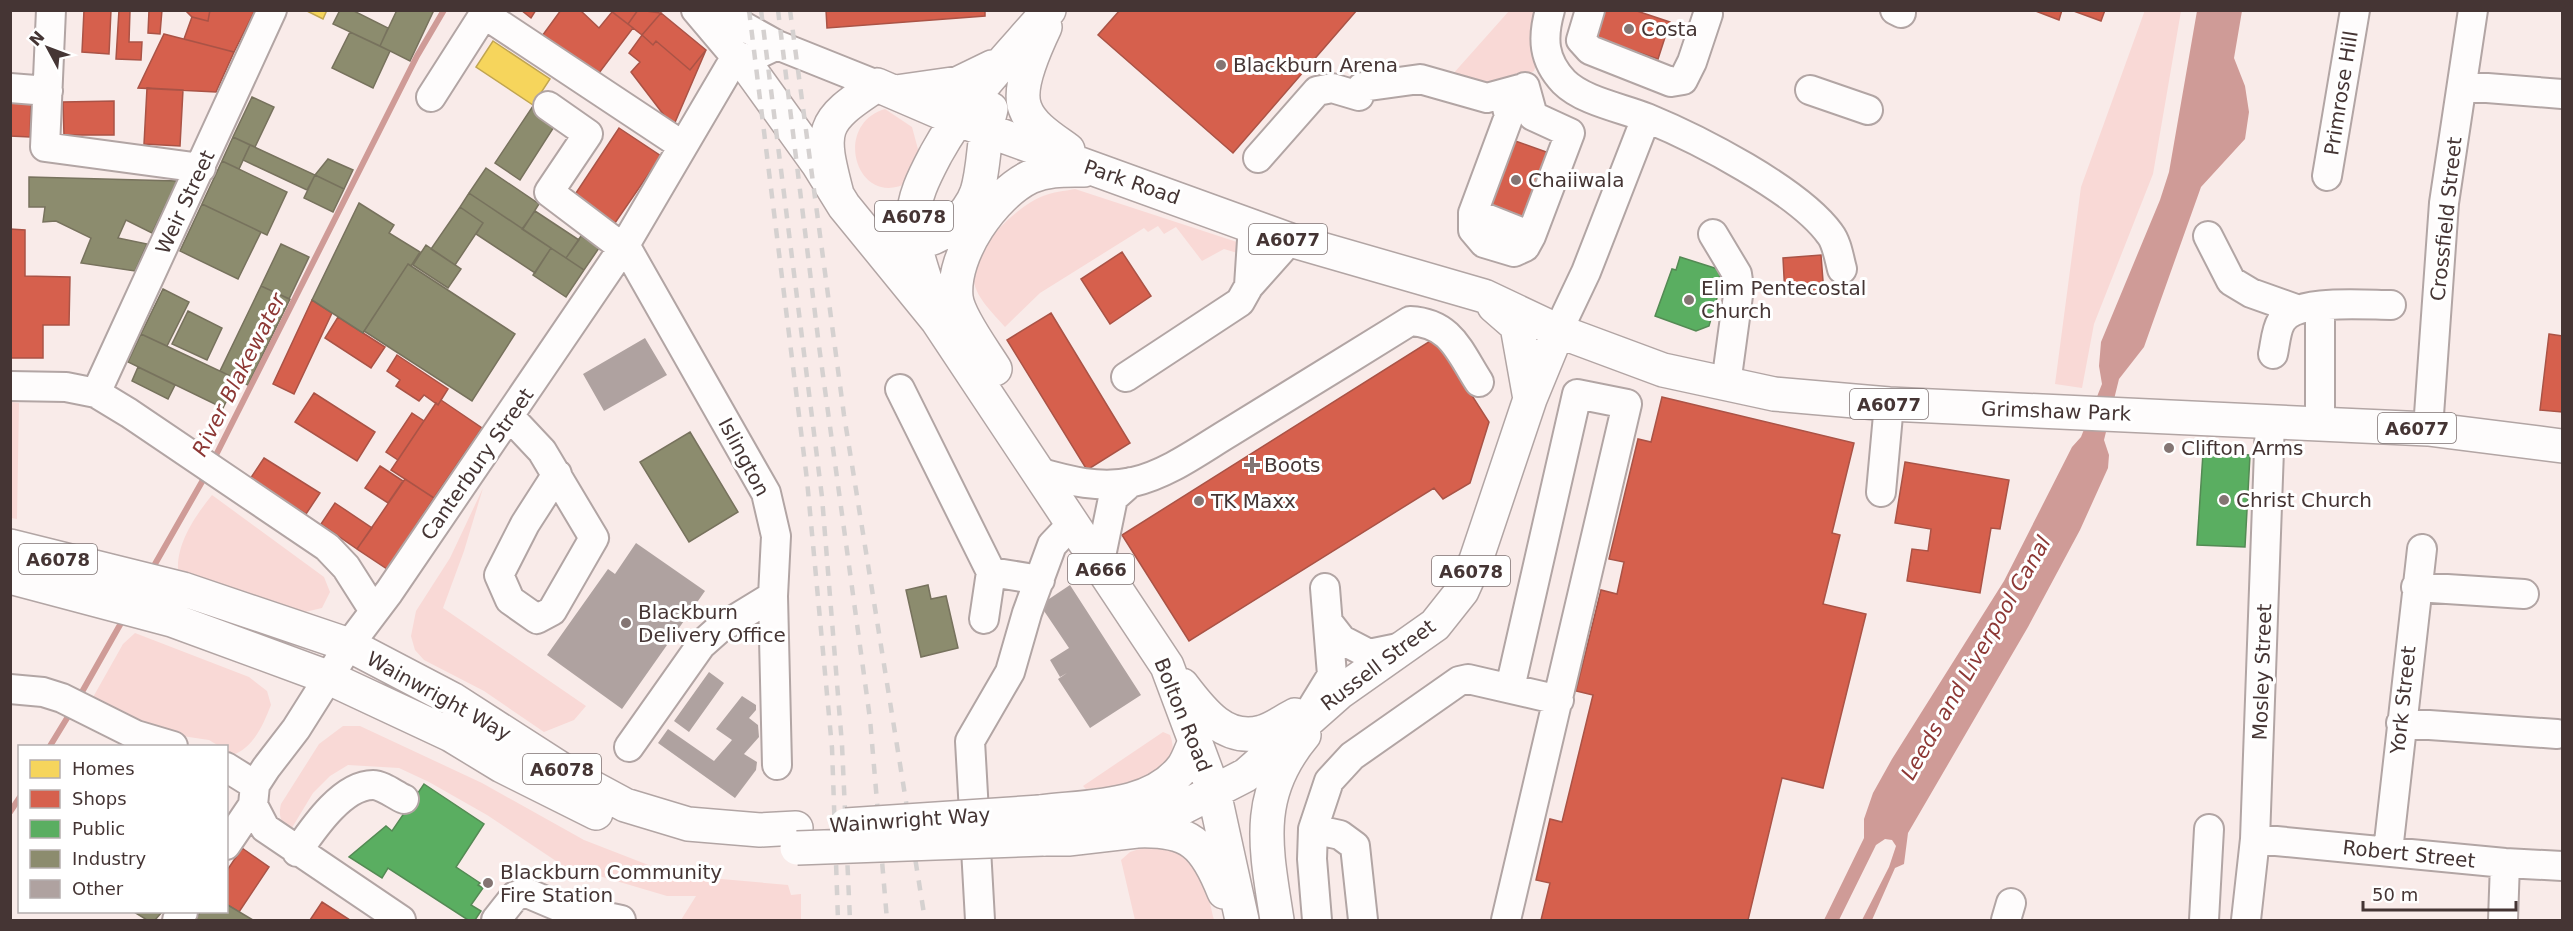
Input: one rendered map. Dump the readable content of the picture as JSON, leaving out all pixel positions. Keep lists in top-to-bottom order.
{
  "streets": {
    "highway": [
      "Park Road",
      "A6078",
      "A6077",
      "Grimshaw Park",
      "A666",
      "Russell Street",
      "Wainwright Way",
      "Bolton Road"
    ],
    "street": [
      "Primrose Hill",
      "Weir Street",
      "Crossfield Street",
      "Islington",
      "Canterbury Street",
      "Mosley Street",
      "York Street",
      "Robert Street"
    ]
  },
  "crossings": [
    ["Park Road", "A6078"],
    ["Park Road", "Grimshaw Park"],
    ["Park Road", "Russell Street"],
    ["A6078", "Wainwright Way"],
    ["A6078", "Bolton Road"],
    ["Crossfield Street", "Grimshaw Park"],
    ["Grimshaw Park", "Russell Street"],
    ["Grimshaw Park", "Mosley Street"],
    ["Islington", "Canterbury Street"],
    ["Canterbury Street", "Wainwright Way"],
    ["Russell Street", "Wainwright Way"],
    ["Russell Street", "Bolton Road"],
    ["Mosley Street", "Robert Street"],
    ["Wainwright Way", "Bolton Road"],
    ["York Street", "Robert Street"]
  ],
  "water": ["River Blakewater", "Leeds and Liverpool Canal"],
  "places": {
    "other": [
      "Costa",
      "Blackburn Arena",
      "Chaiiwala",
      "Elim Pentecostal Church",
      "Clifton Arms",
      "Christ Church",
      "TK Maxx",
      "Blackburn Delivery Office",
      "Blackburn Community Fire Station"
    ],
    "health": ["Boots"]
  },
  "legend": [
    "Homes",
    "Shops",
    "Public",
    "Industry",
    "Other"
  ],
  "scale_bar": "50 m",
  "north": "top left"
}
